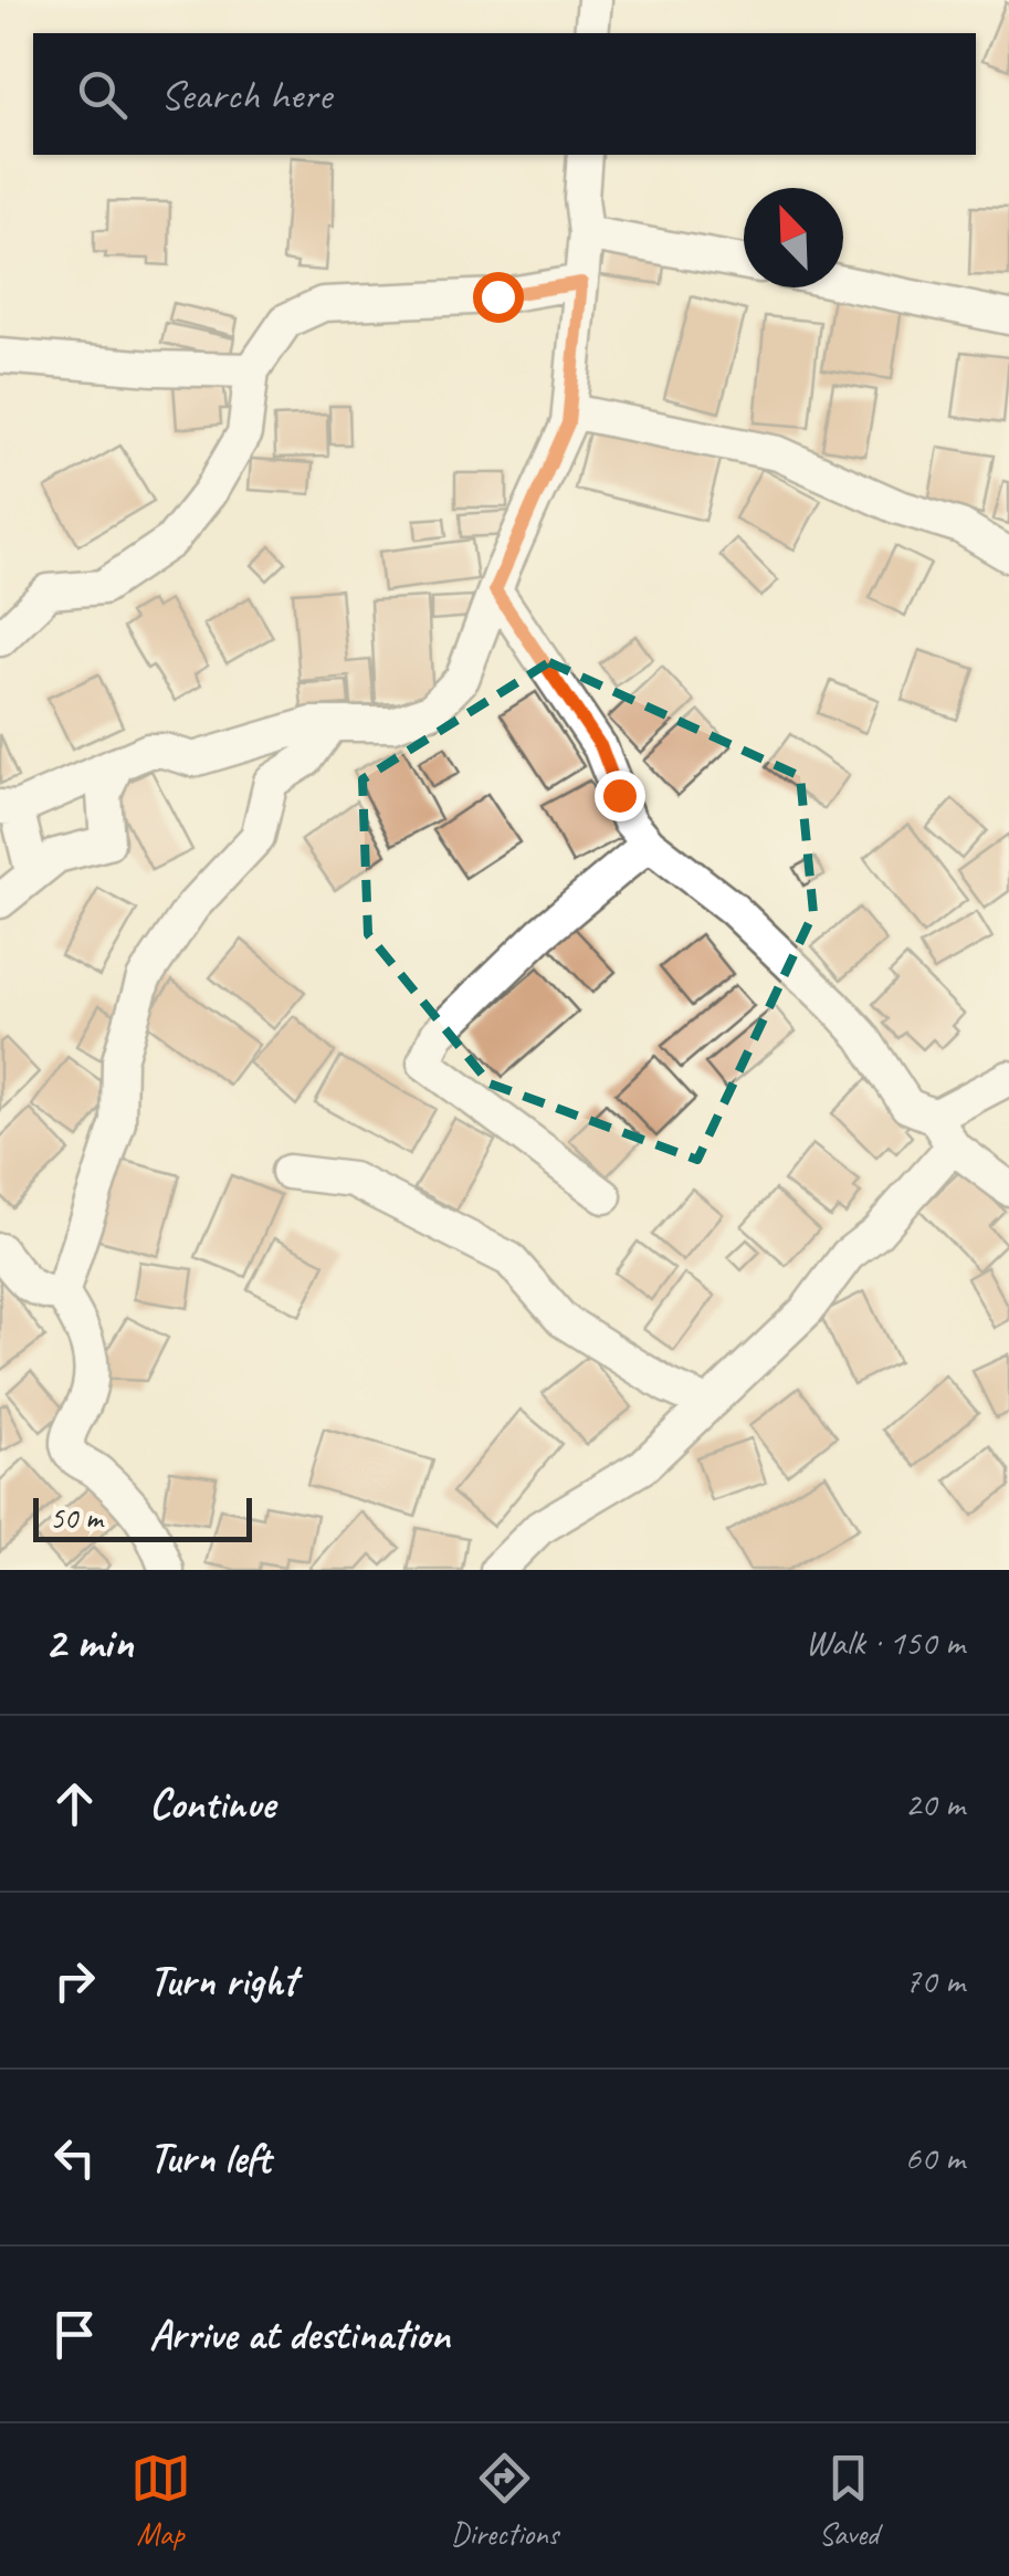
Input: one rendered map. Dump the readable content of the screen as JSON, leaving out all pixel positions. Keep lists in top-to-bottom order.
{
  "scale_bar": "50 m",
  "north": "top left",
  "page": {
    "search": "Search here",
    "scale": "50 m",
    "heading": ["2 min", "Walk · 150 m"],
    "list": [
      ["Continue", "20 m"],
      ["Turn right", "70 m"],
      ["Turn left", "60 m"],
      "Arrive at destination"
    ],
    "nav": ["Map", "Directions", "Saved"]
  }
}
